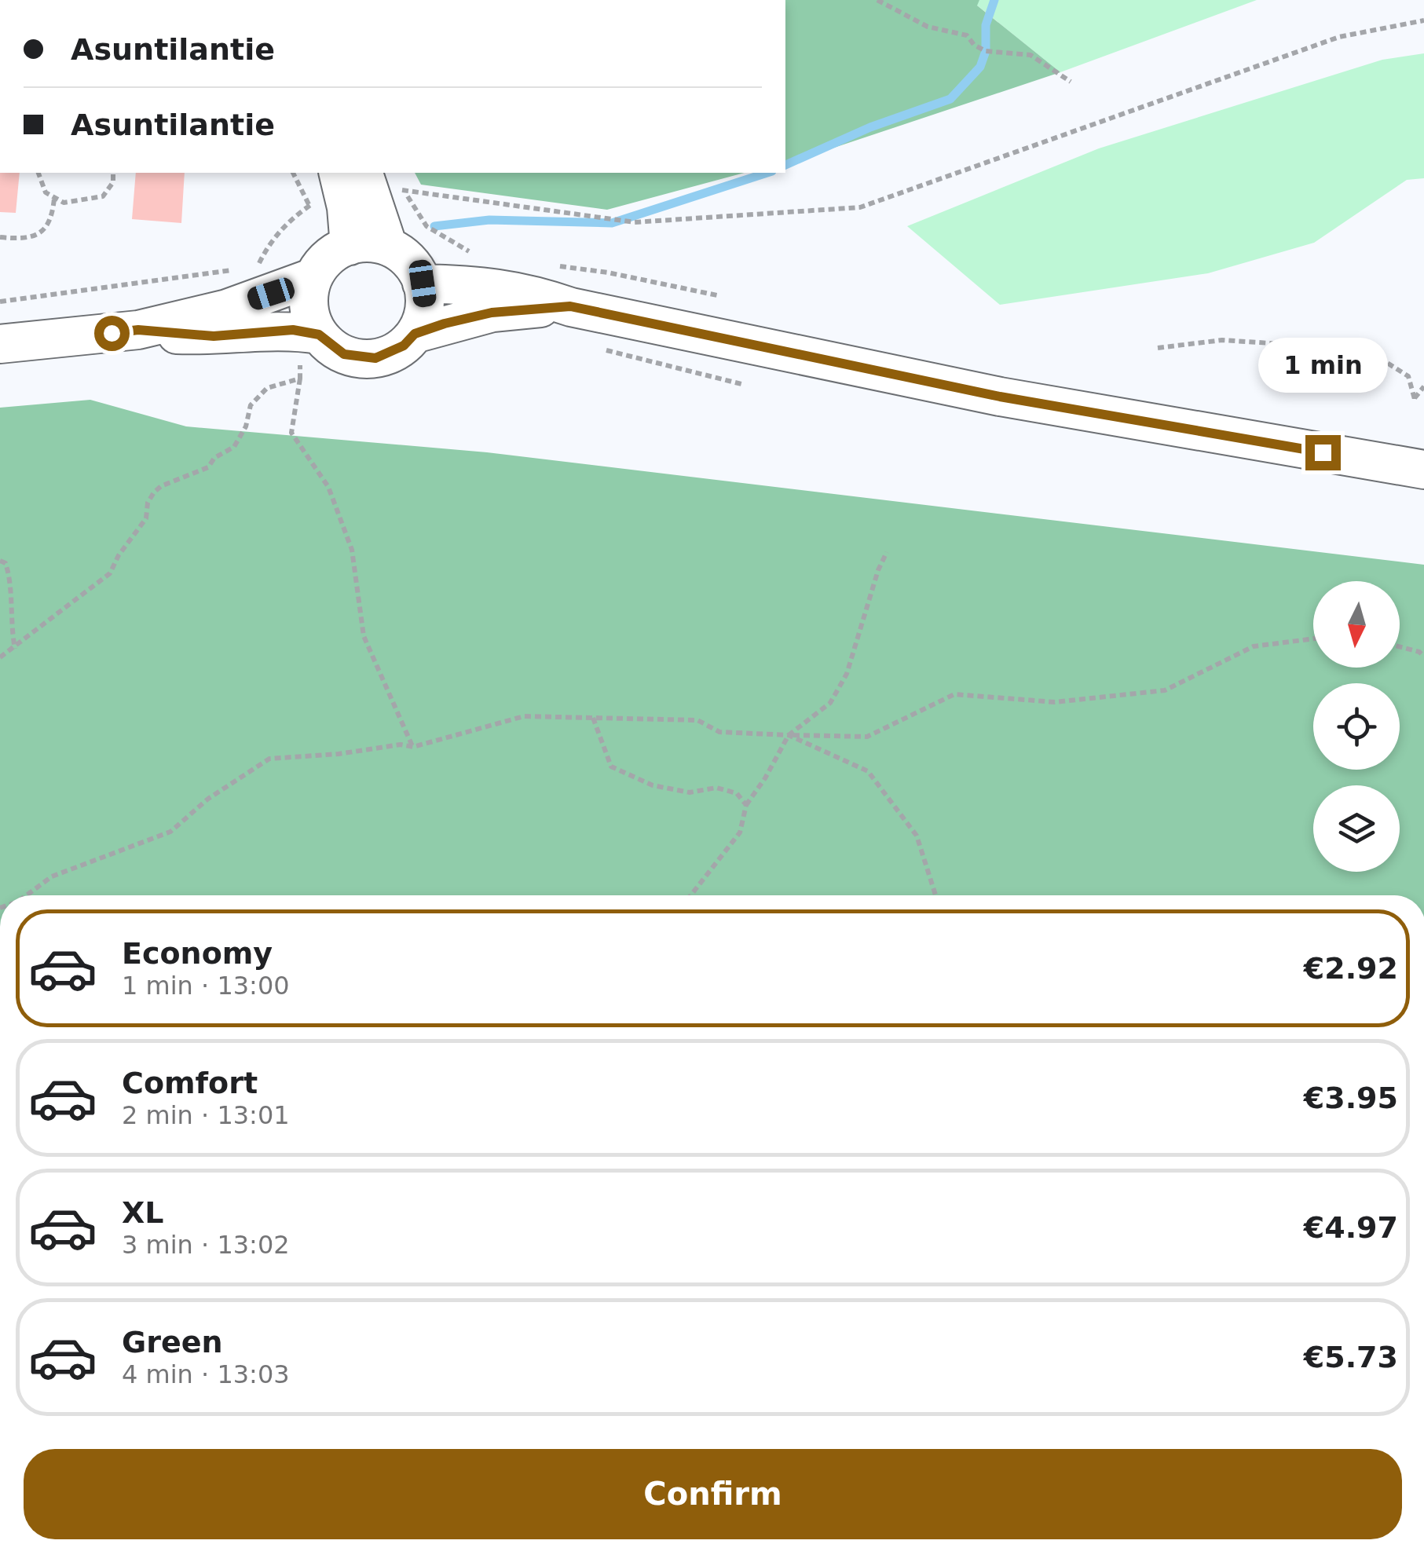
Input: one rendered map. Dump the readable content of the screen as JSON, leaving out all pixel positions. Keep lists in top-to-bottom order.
{
  "north": "bottom",
  "page": {
    "banner": ["Asuntilantie", "Asuntilantie"],
    "bubble": "1 min",
    "list": [
      {
        "name": "Economy",
        "note": "1 min · 13:00",
        "value": "€2.92"
      },
      {
        "name": "Comfort",
        "note": "2 min · 13:01",
        "value": "€3.95"
      },
      {
        "name": "XL",
        "note": "3 min · 13:02",
        "value": "€4.97"
      },
      {
        "name": "Green",
        "note": "4 min · 13:03",
        "value": "€5.73"
      }
    ],
    "buttons": "Confirm"
  }
}
